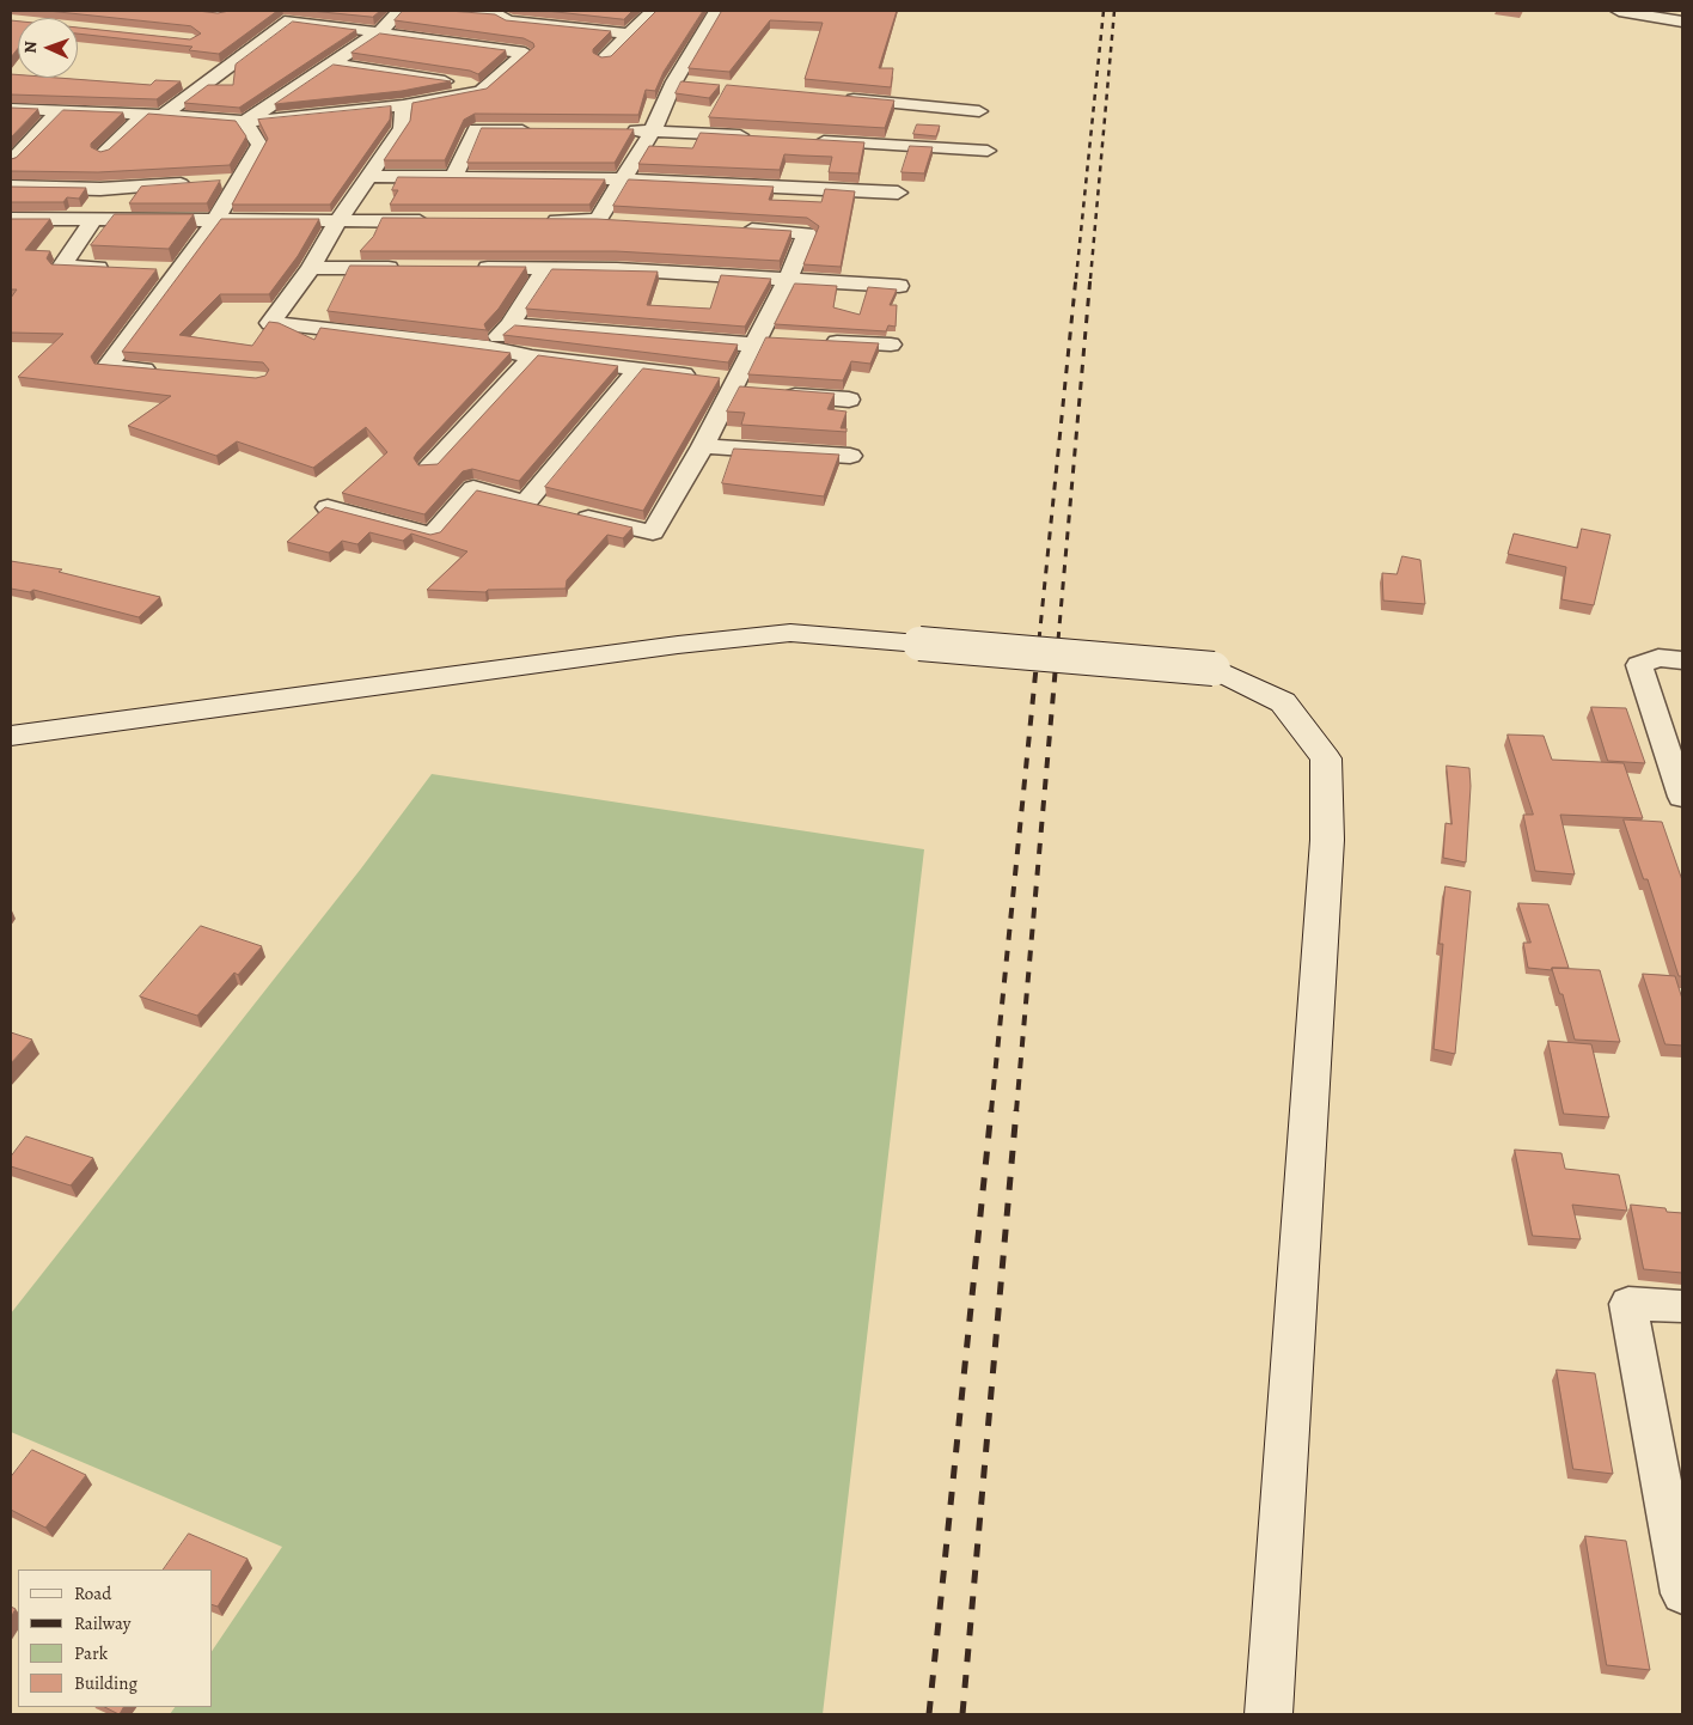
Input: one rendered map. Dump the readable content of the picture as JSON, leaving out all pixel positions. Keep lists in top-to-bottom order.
{
  "legend": [
    "Road",
    "Railway",
    "Park",
    "Building"
  ],
  "north": "left"
}
